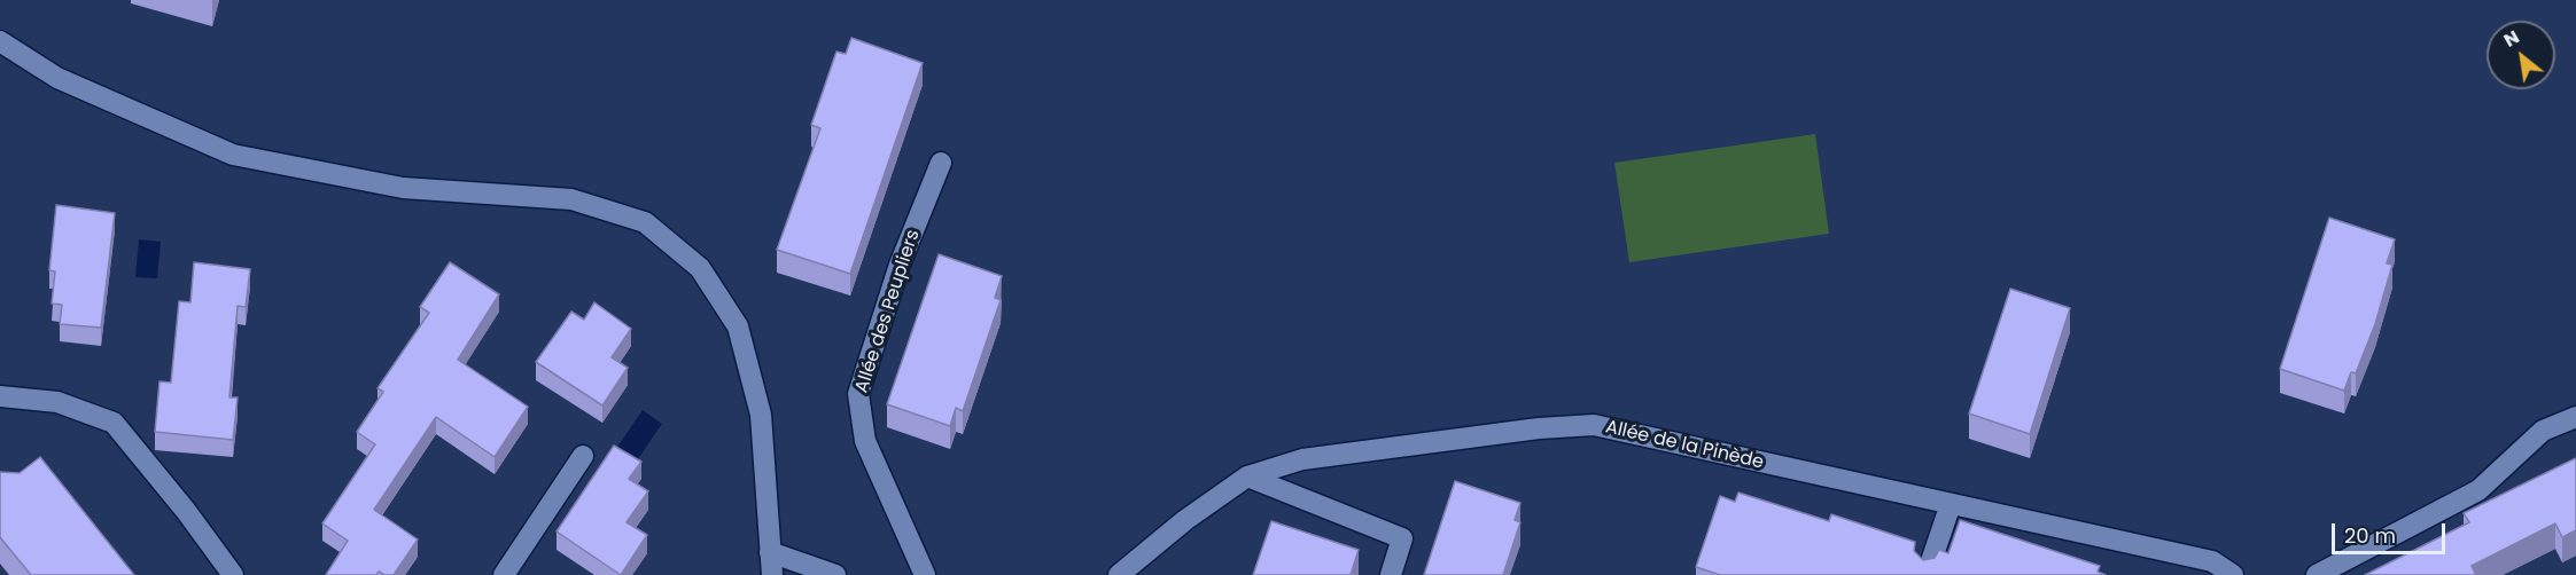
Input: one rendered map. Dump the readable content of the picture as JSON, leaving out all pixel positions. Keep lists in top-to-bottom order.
{
  "streets": {
    "street": ["Allée des Peupliers", "Allée de la Pinède"]
  },
  "scale_bar": "20 m",
  "north": "top left"
}
